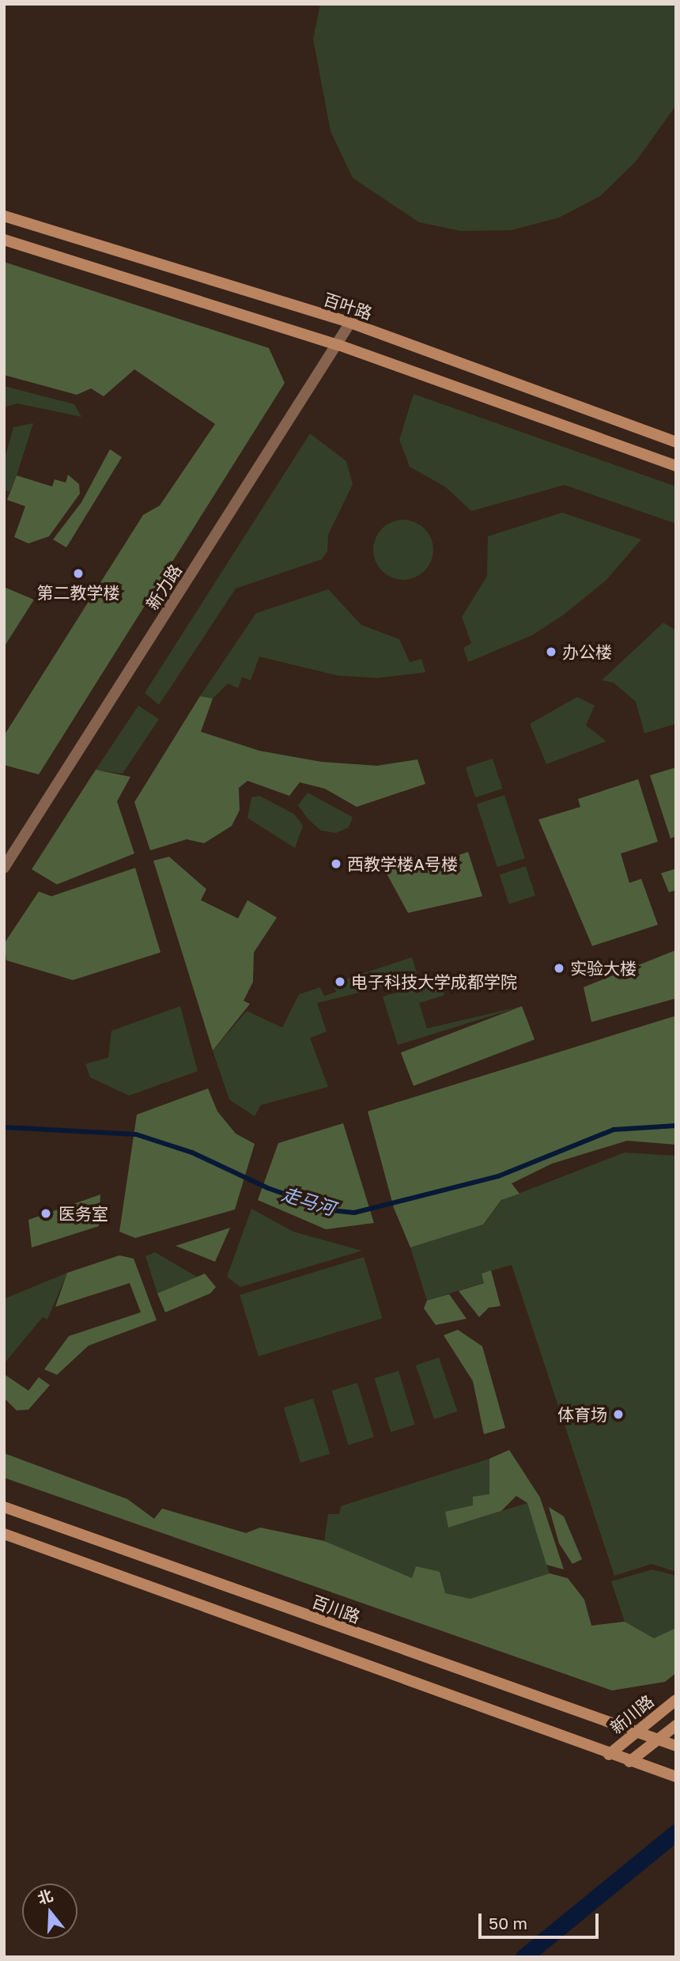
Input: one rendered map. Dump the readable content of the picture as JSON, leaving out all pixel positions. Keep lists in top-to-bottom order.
{
  "streets": {
    "street": [
      "百叶路",
      "新力路",
      "百川路",
      "新川路"
    ]
  },
  "crossings": [
    ["百叶路", "新力路"],
    ["百川路", "新川路"]
  ],
  "water": ["走马河"],
  "places": [
    "第二教学楼",
    "办公楼",
    "西教学楼A号楼",
    "实验大楼",
    "电子科技大学成都学院",
    "医务室",
    "体育场"
  ],
  "scale_bar": "50 m",
  "north": "top"
}
